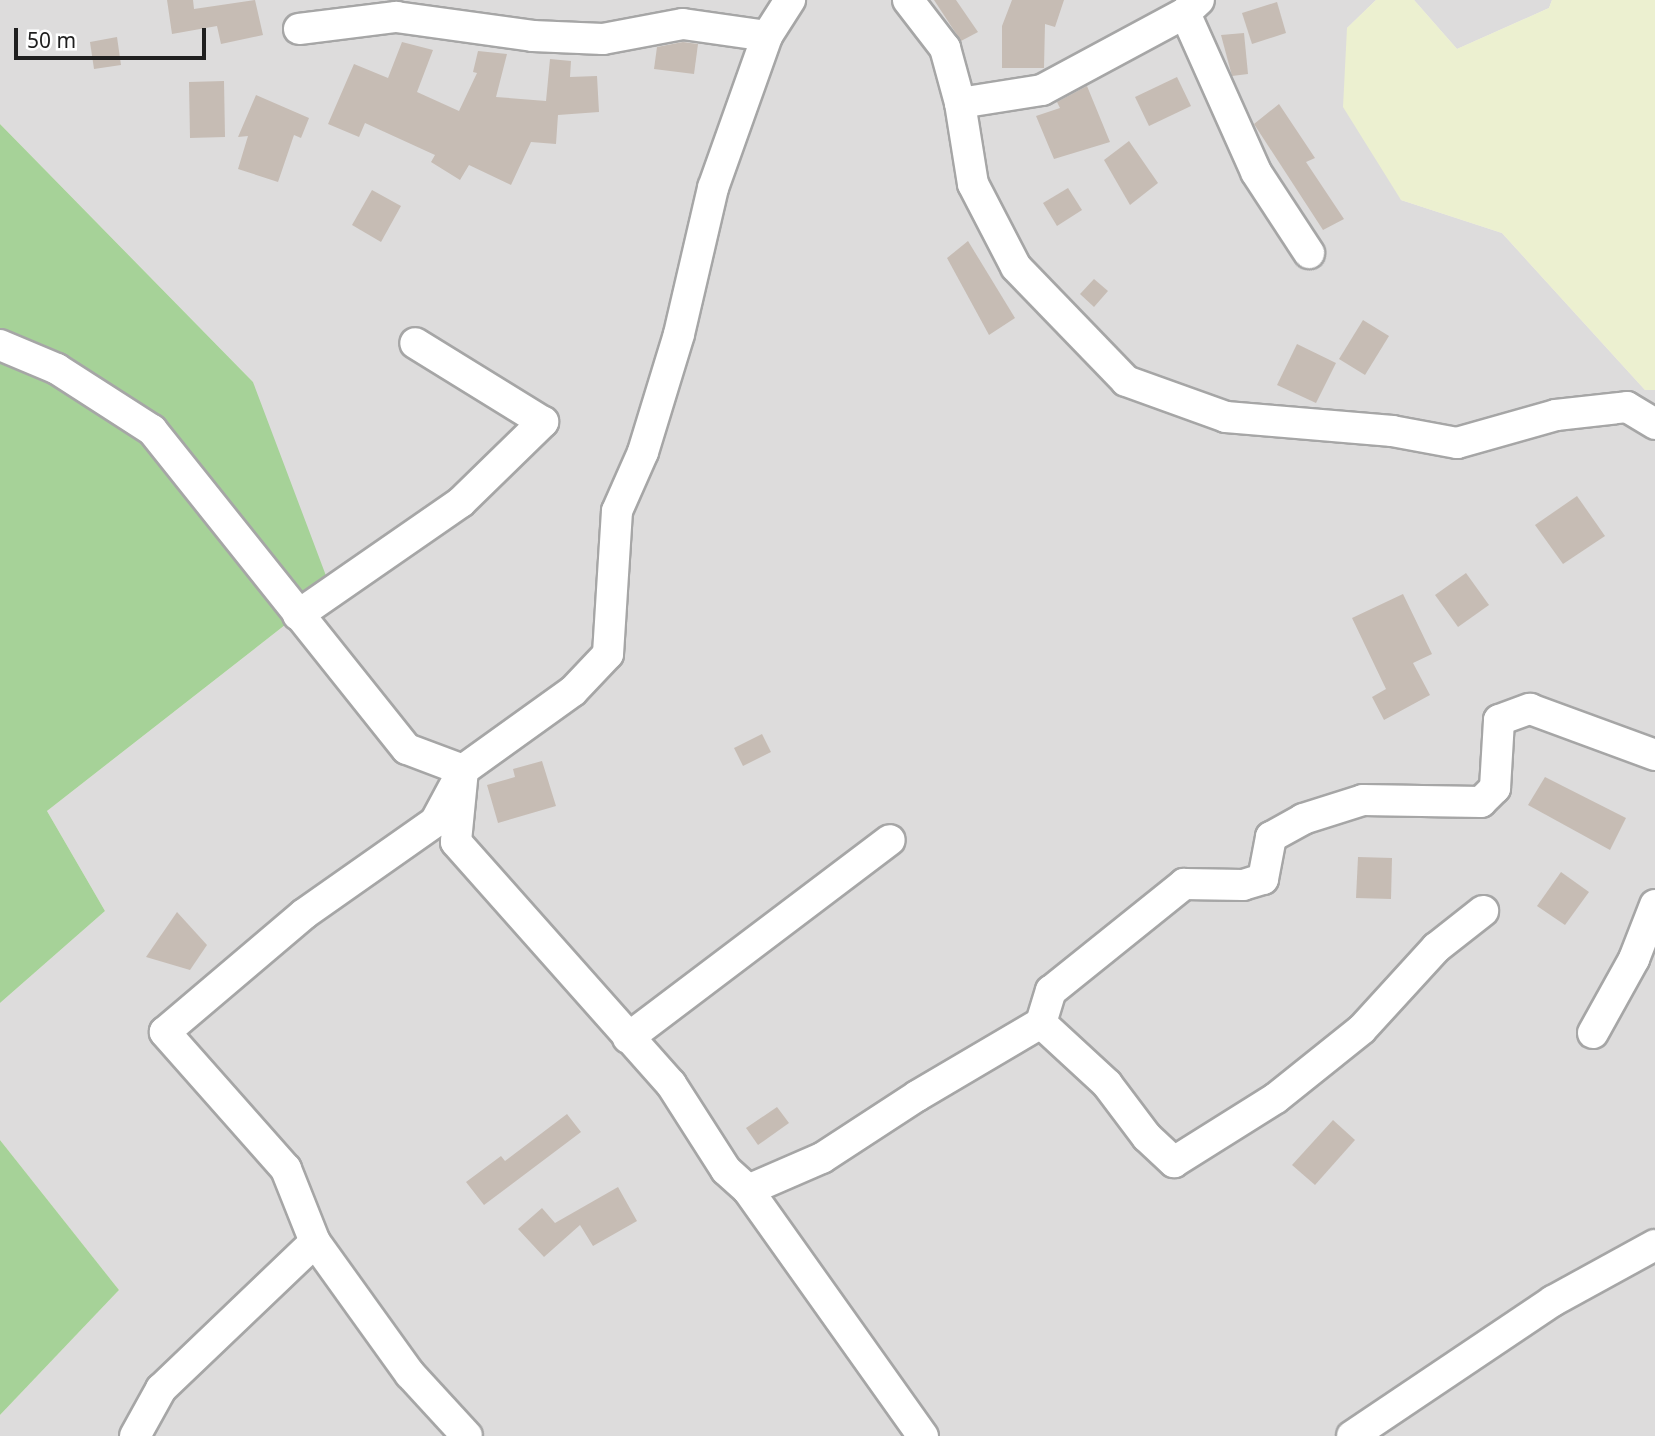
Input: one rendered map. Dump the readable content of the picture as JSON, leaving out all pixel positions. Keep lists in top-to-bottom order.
{
  "scale_bar": "50 m"
}
